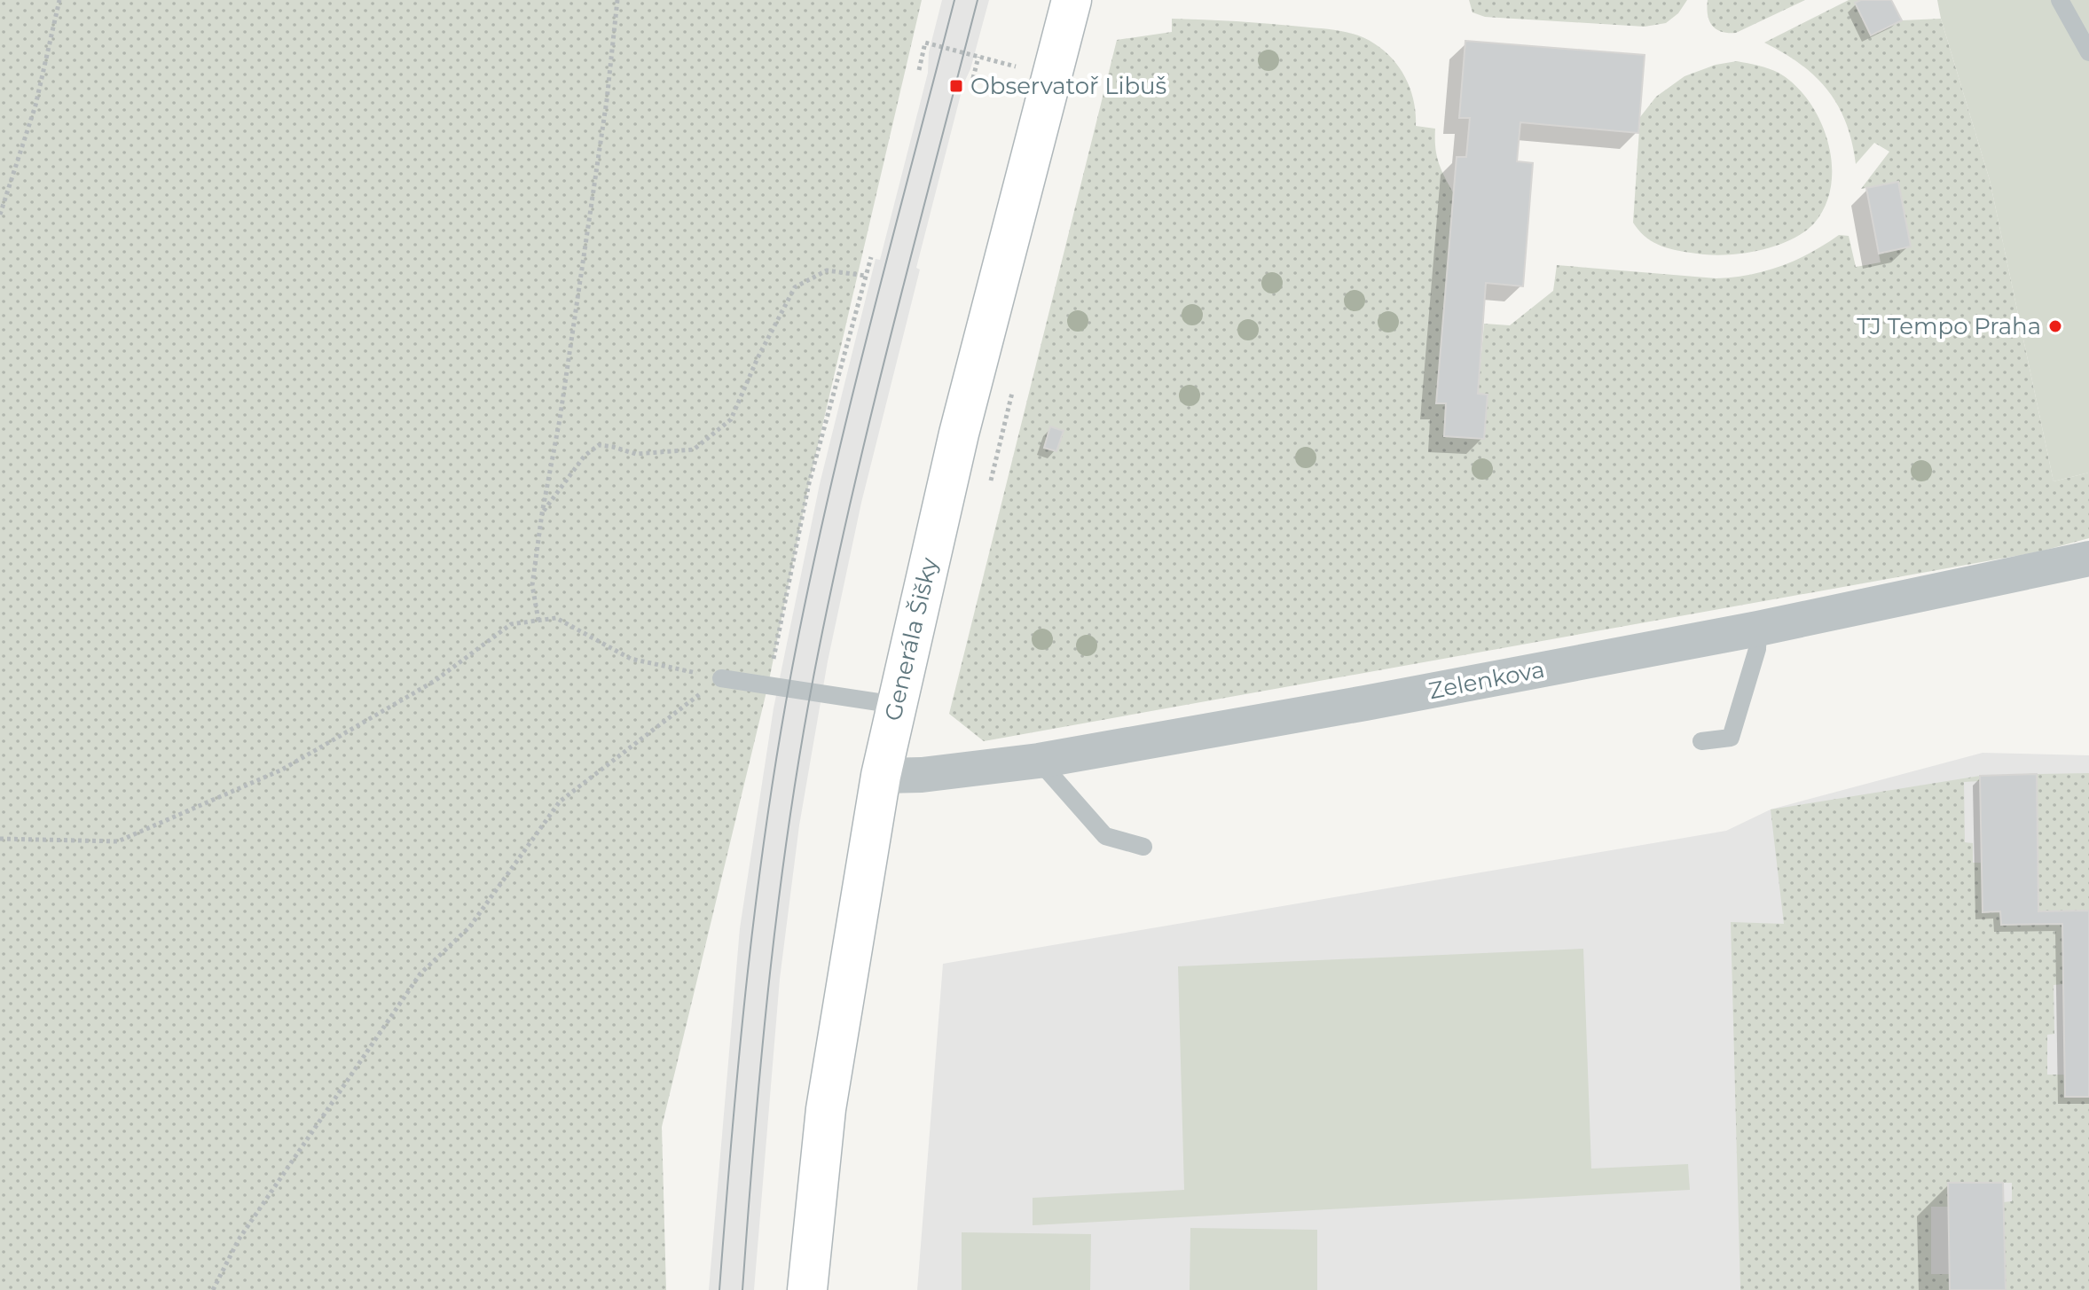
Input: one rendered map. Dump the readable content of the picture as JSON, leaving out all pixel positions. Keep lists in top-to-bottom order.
{
  "streets": {
    "main road": ["Generála Šišky"],
    "street": ["Zelenkova"]
  },
  "crossings": [
    ["Generála Šišky", "Zelenkova"]
  ],
  "places": {
    "transit": ["Observatoř Libuš"],
    "other": ["TJ Tempo Praha"]
  }
}
